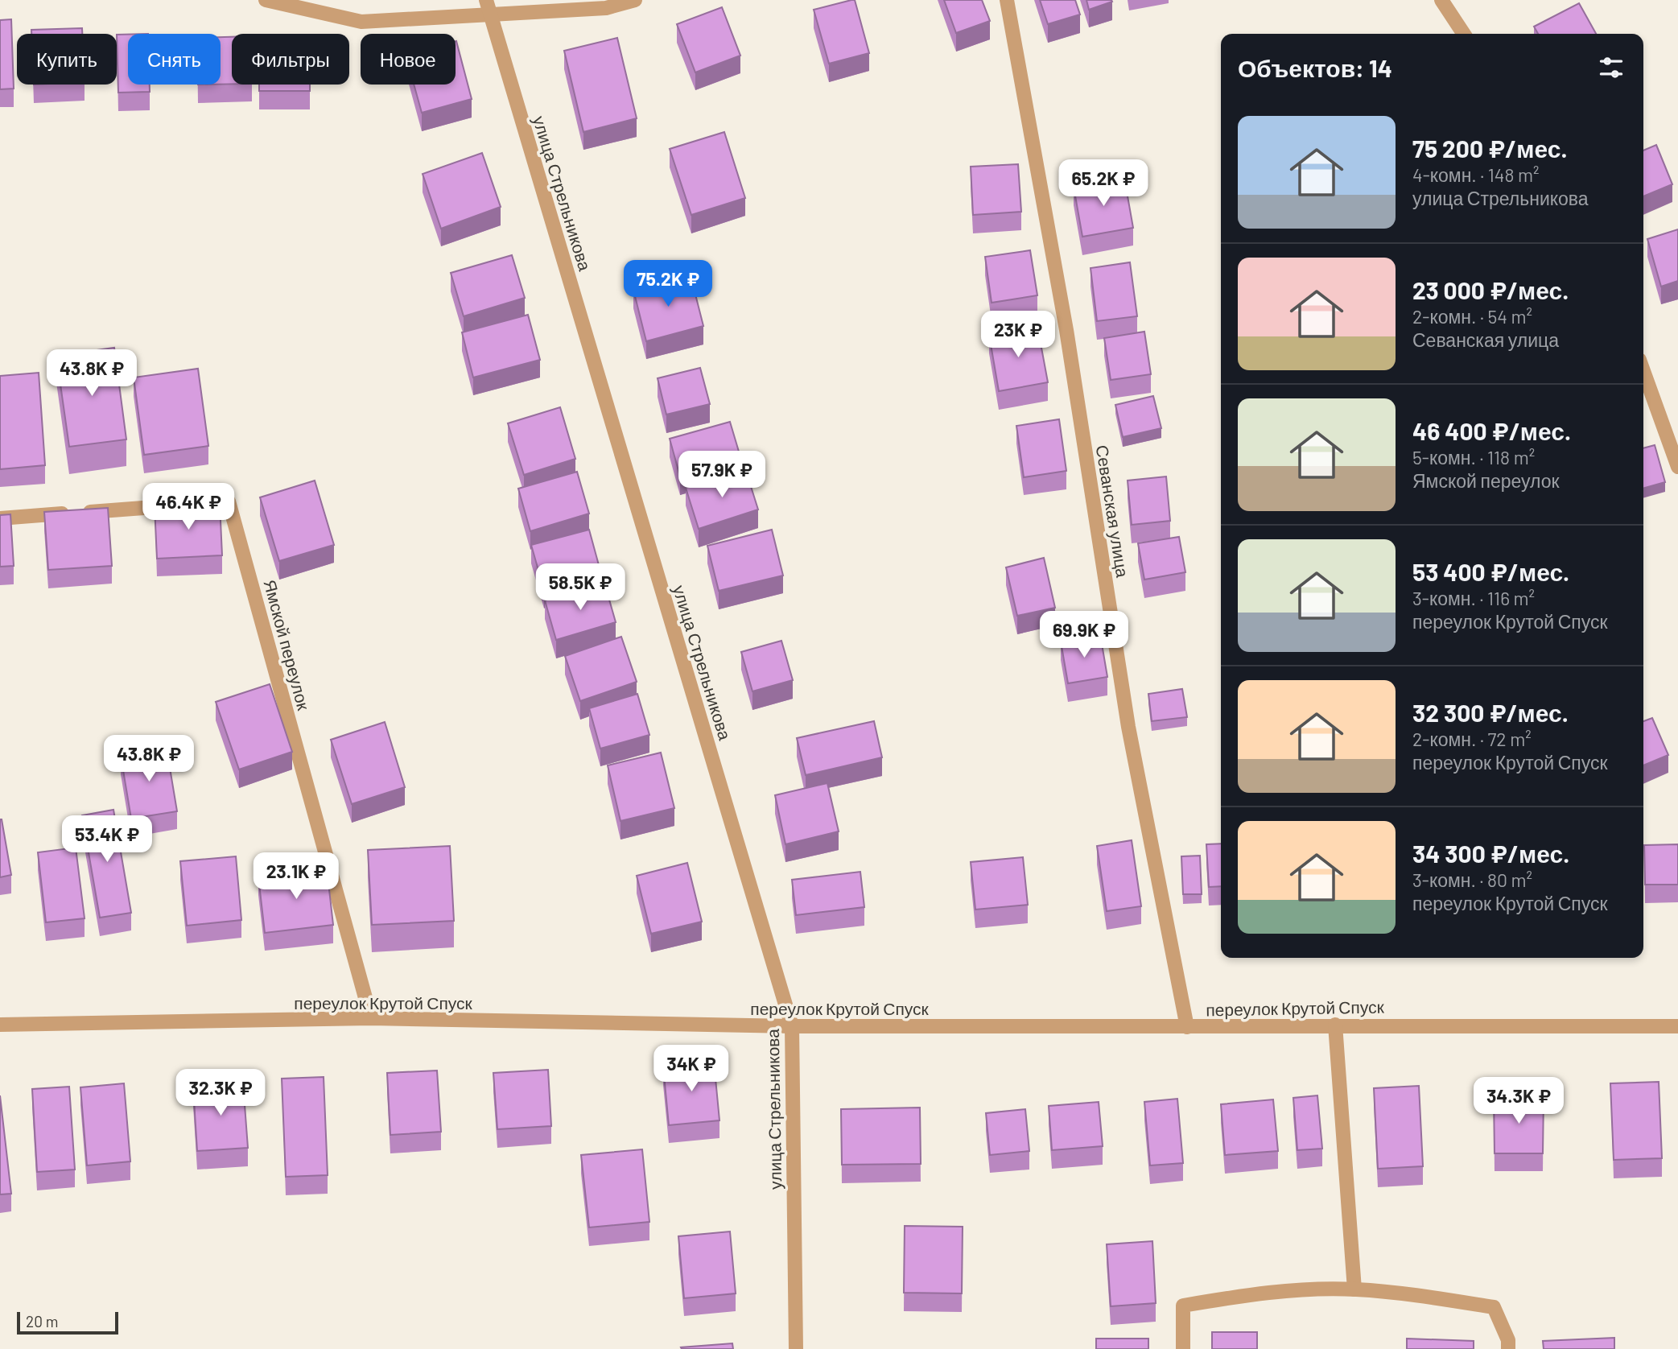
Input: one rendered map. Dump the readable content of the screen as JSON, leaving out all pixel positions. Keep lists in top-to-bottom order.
{
  "streets": {
    "street": [
      "улица Стрельникова",
      "Севанская улица",
      "Ямской переулок",
      "переулок Крутой Спуск"
    ]
  },
  "crossings": [
    ["улица Стрельникова", "переулок Крутой Спуск"],
    ["Севанская улица", "переулок Крутой Спуск"],
    ["Ямской переулок", "переулок Крутой Спуск"]
  ],
  "scale_bar": "20 m",
  "page": {
    "chip": [
      "Купить",
      "Снять",
      "Фильтры",
      "Новое"
    ],
    "heading": "Объектов: 14",
    "list": [
      {
        "name": "75 200 ₽/мес.",
        "note": "4-комн. · 148 m² · улица Стрельникова"
      },
      {
        "name": "23 000 ₽/мес.",
        "note": "2-комн. · 54 m² · Севанская улица"
      },
      {
        "name": "46 400 ₽/мес.",
        "note": "5-комн. · 118 m² · Ямской переулок"
      },
      {
        "name": "53 400 ₽/мес.",
        "note": "3-комн. · 116 m² · переулок Крутой Спуск"
      },
      {
        "name": "32 300 ₽/мес.",
        "note": "2-комн. · 72 m² · переулок Крутой Спуск"
      },
      {
        "name": "34 300 ₽/мес.",
        "note": "3-комн. · 80 m² · переулок Крутой Спуск"
      }
    ],
    "price": [
      "65.2K ₽",
      "75.2K ₽",
      "23K ₽",
      "43.8K ₽",
      "57.9K ₽",
      "46.4K ₽",
      "58.5K ₽",
      "69.9K ₽",
      "43.8K ₽",
      "53.4K ₽",
      "23.1K ₽",
      "34K ₽",
      "32.3K ₽",
      "34.3K ₽"
    ],
    "scale": "20 m"
  }
}
